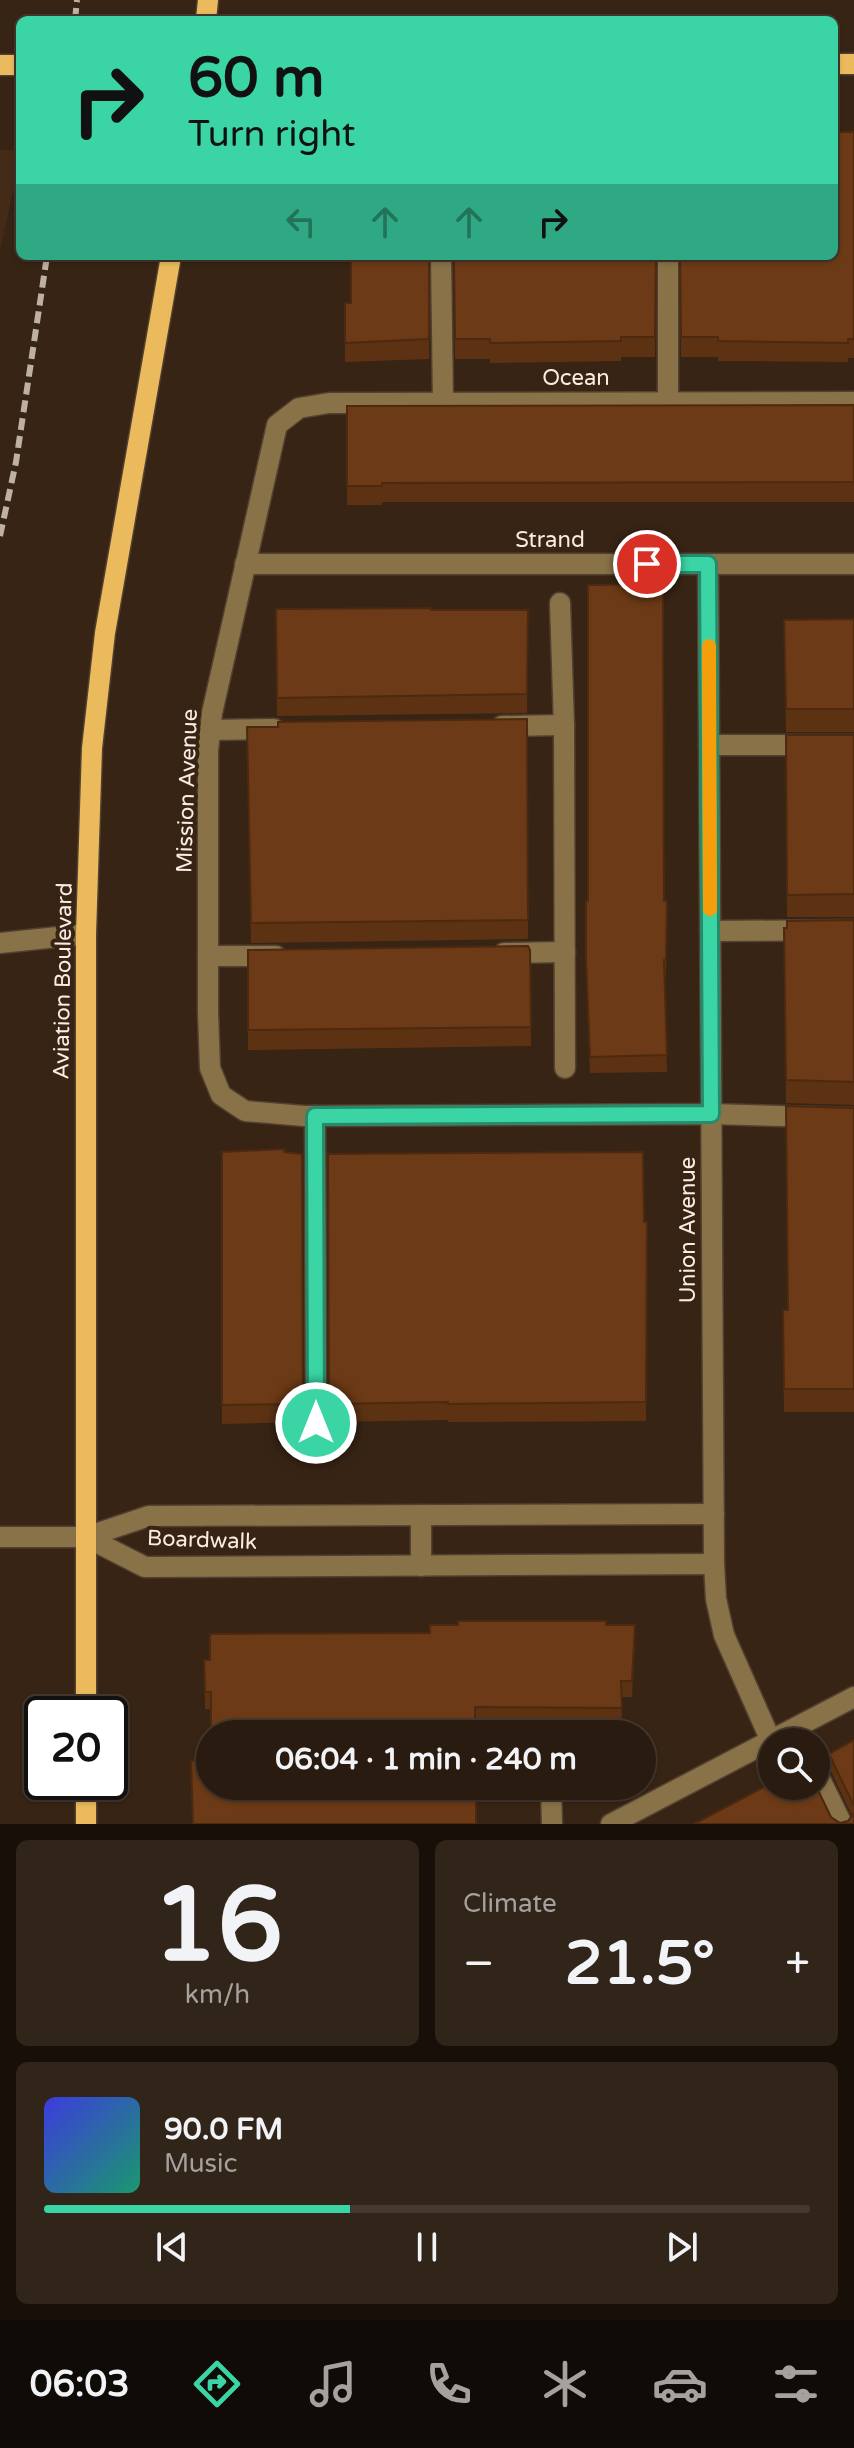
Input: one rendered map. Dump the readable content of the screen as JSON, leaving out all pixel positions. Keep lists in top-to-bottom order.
{
  "streets": {
    "main road": ["Aviation Boulevard"],
    "street": [
      "Ocean",
      "Strand",
      "Mission Avenue",
      "Union Avenue",
      "Boardwalk"
    ]
  },
  "crossings": [
    ["Ocean", "Mission Avenue"],
    ["Strand", "Mission Avenue"],
    ["Strand", "Union Avenue"],
    ["Aviation Boulevard", "Boardwalk"],
    ["Union Avenue", "Boardwalk"]
  ],
  "page": {
    "turn": ["60 m", "Turn right"],
    "limit": "20",
    "trip": "06:04 · 1 min · 240 m",
    "tile": [
      ["16", "km/h"],
      "Climate"
    ],
    "heat": ["−", "21.5°", "+"],
    "song": ["90.0 FM", "Music"],
    "tabs": "06:03"
  }
}
